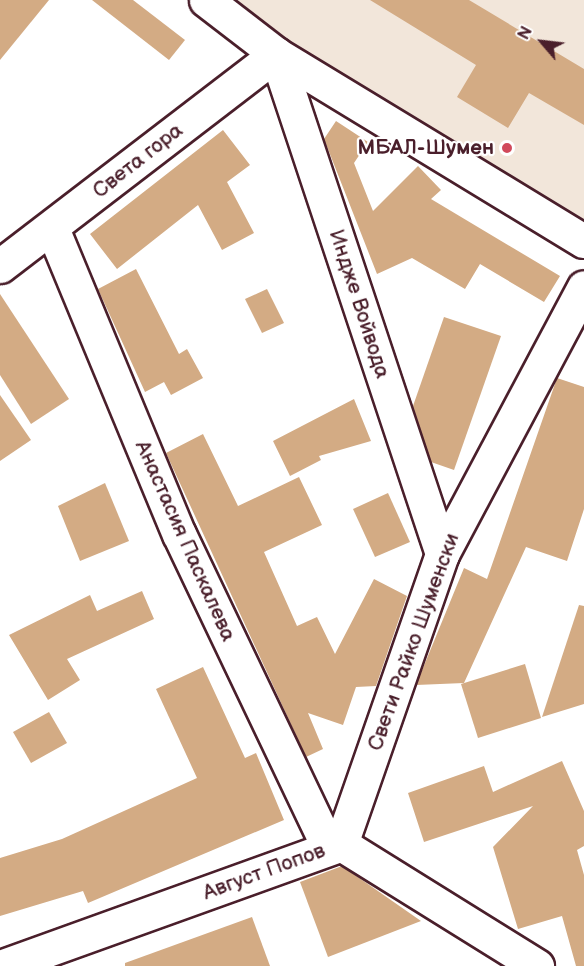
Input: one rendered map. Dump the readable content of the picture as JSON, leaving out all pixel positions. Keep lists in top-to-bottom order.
{
  "streets": {
    "street": [
      "Света гора",
      "Индже Войвода",
      "Анастасия Паскалева",
      "Свети Райко Шуменски",
      "Август Попов"
    ]
  },
  "crossings": [
    ["Света гора", "Индже Войвода"],
    ["Света гора", "Анастасия Паскалева"],
    ["Индже Войвода", "Свети Райко Шуменски"],
    ["Анастасия Паскалева", "Свети Райко Шуменски"],
    ["Анастасия Паскалева", "Август Попов"],
    ["Свети Райко Шуменски", "Август Попов"]
  ],
  "places": ["МБАЛ-Шумен"],
  "north": "top left"
}
